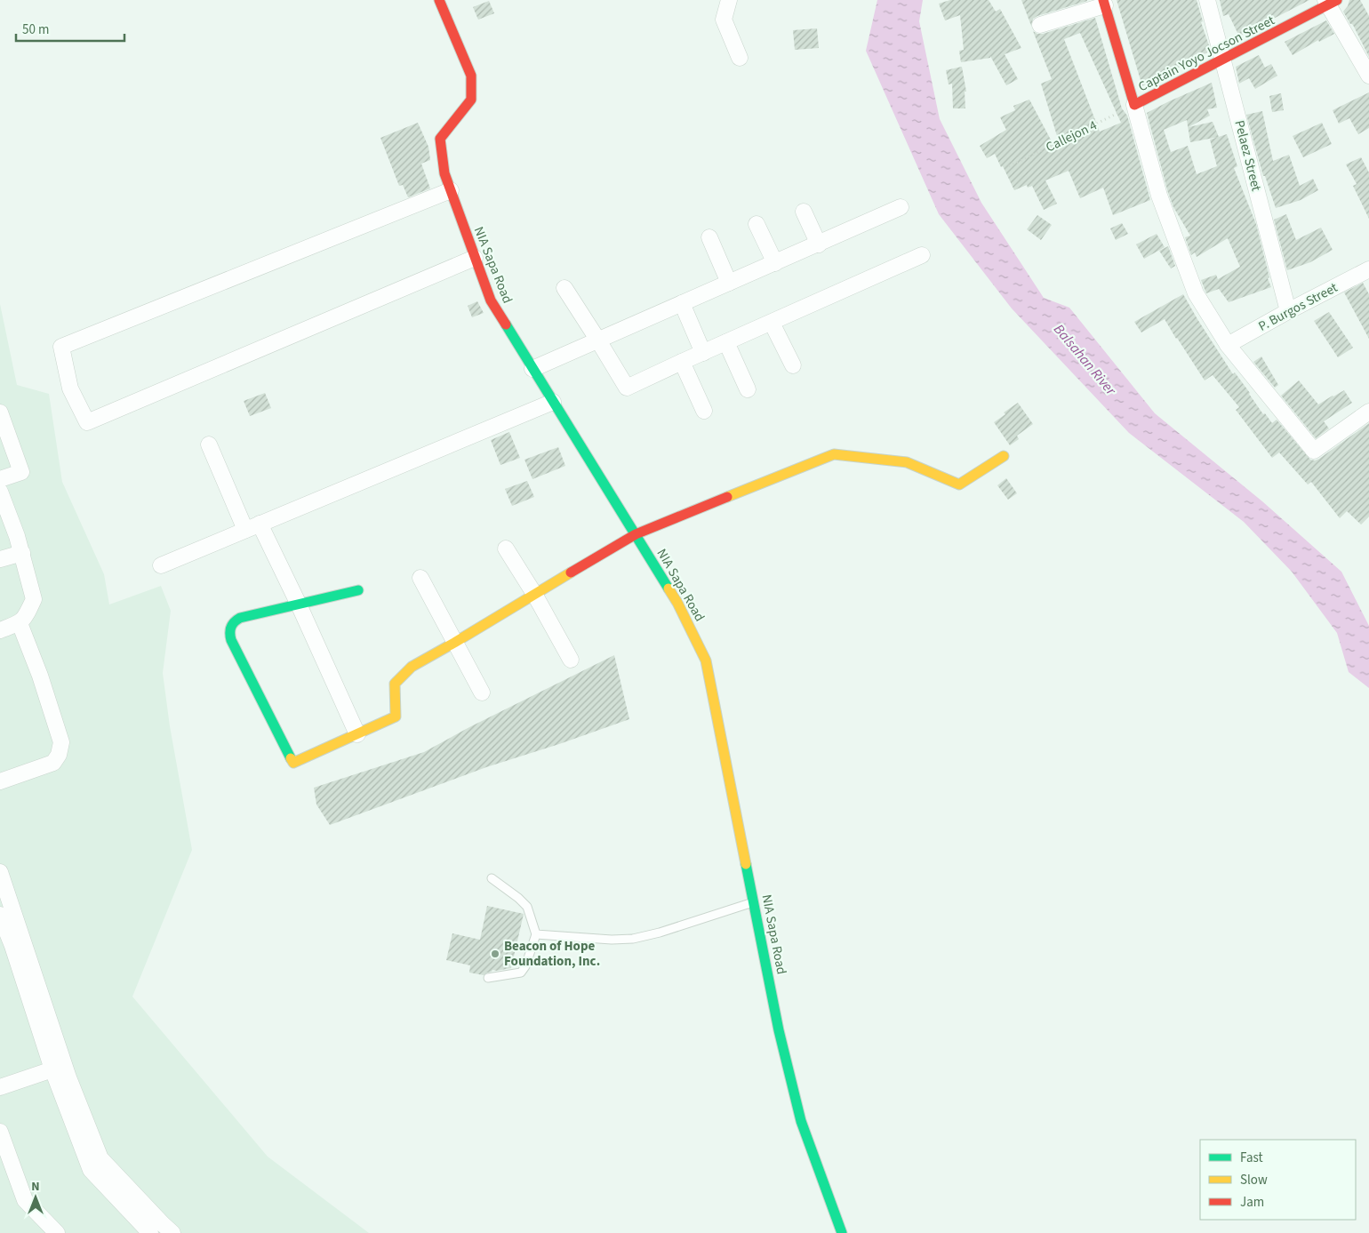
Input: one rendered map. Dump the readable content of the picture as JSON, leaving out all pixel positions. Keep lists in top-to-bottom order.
{
  "streets": {
    "street": [
      "Captain Yoyo Jocson Street",
      "Pelaez Street",
      "NIA Sapa Road",
      "P. Burgos Street"
    ],
    "path": ["Callejon 4"]
  },
  "crossings": [
    ["Captain Yoyo Jocson Street", "Callejon 4"],
    ["Captain Yoyo Jocson Street", "Pelaez Street"],
    ["Pelaez Street", "P. Burgos Street"]
  ],
  "water": ["Balsahan River"],
  "places": ["Beacon of Hope Foundation, Inc."],
  "legend": ["Fast", "Slow", "Jam"],
  "scale_bar": "50 m",
  "north": "top"
}
